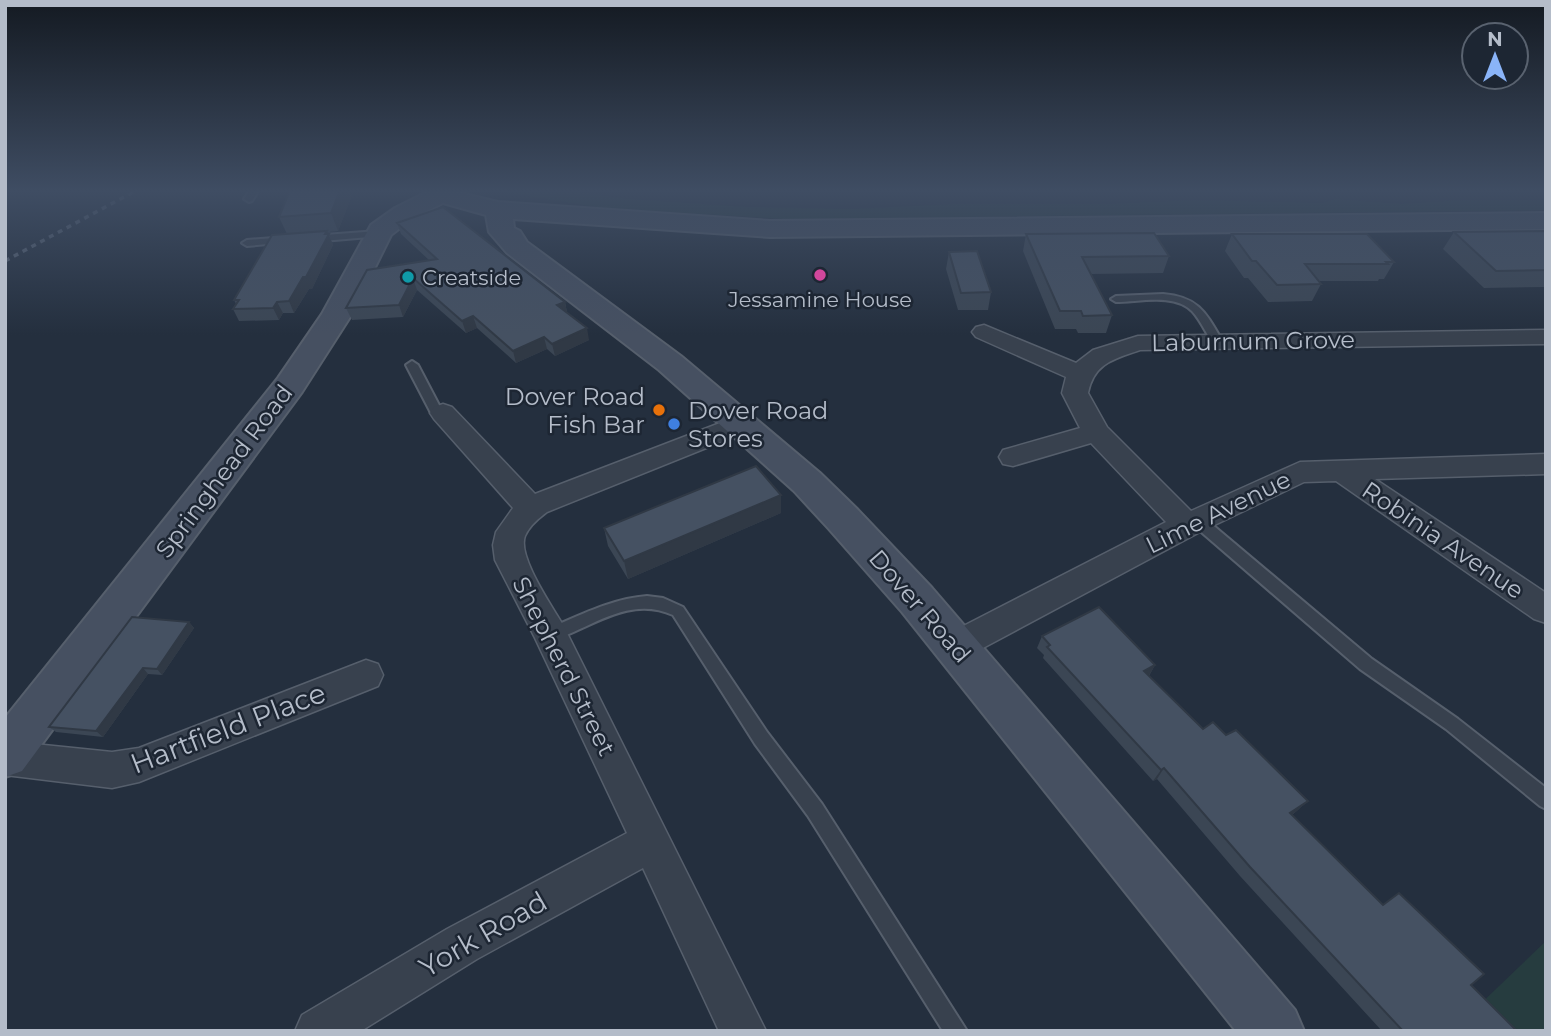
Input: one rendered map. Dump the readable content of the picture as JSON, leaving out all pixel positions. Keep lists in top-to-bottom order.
{
  "streets": {
    "street": [
      "Laburnum Grove",
      "Springhead Road",
      "Lime Avenue",
      "Robinia Avenue",
      "Dover Road",
      "Shepherd Street",
      "Hartfield Place",
      "York Road"
    ]
  },
  "crossings": [
    ["Springhead Road", "Hartfield Place"],
    ["Lime Avenue", "Robinia Avenue"],
    ["Lime Avenue", "Dover Road"],
    ["Dover Road", "Shepherd Street"],
    ["Shepherd Street", "York Road"]
  ],
  "places": [
    "Jessamine House",
    "Creatside",
    "Dover Road Fish Bar",
    "Dover Road Stores"
  ],
  "north": "top"
}
